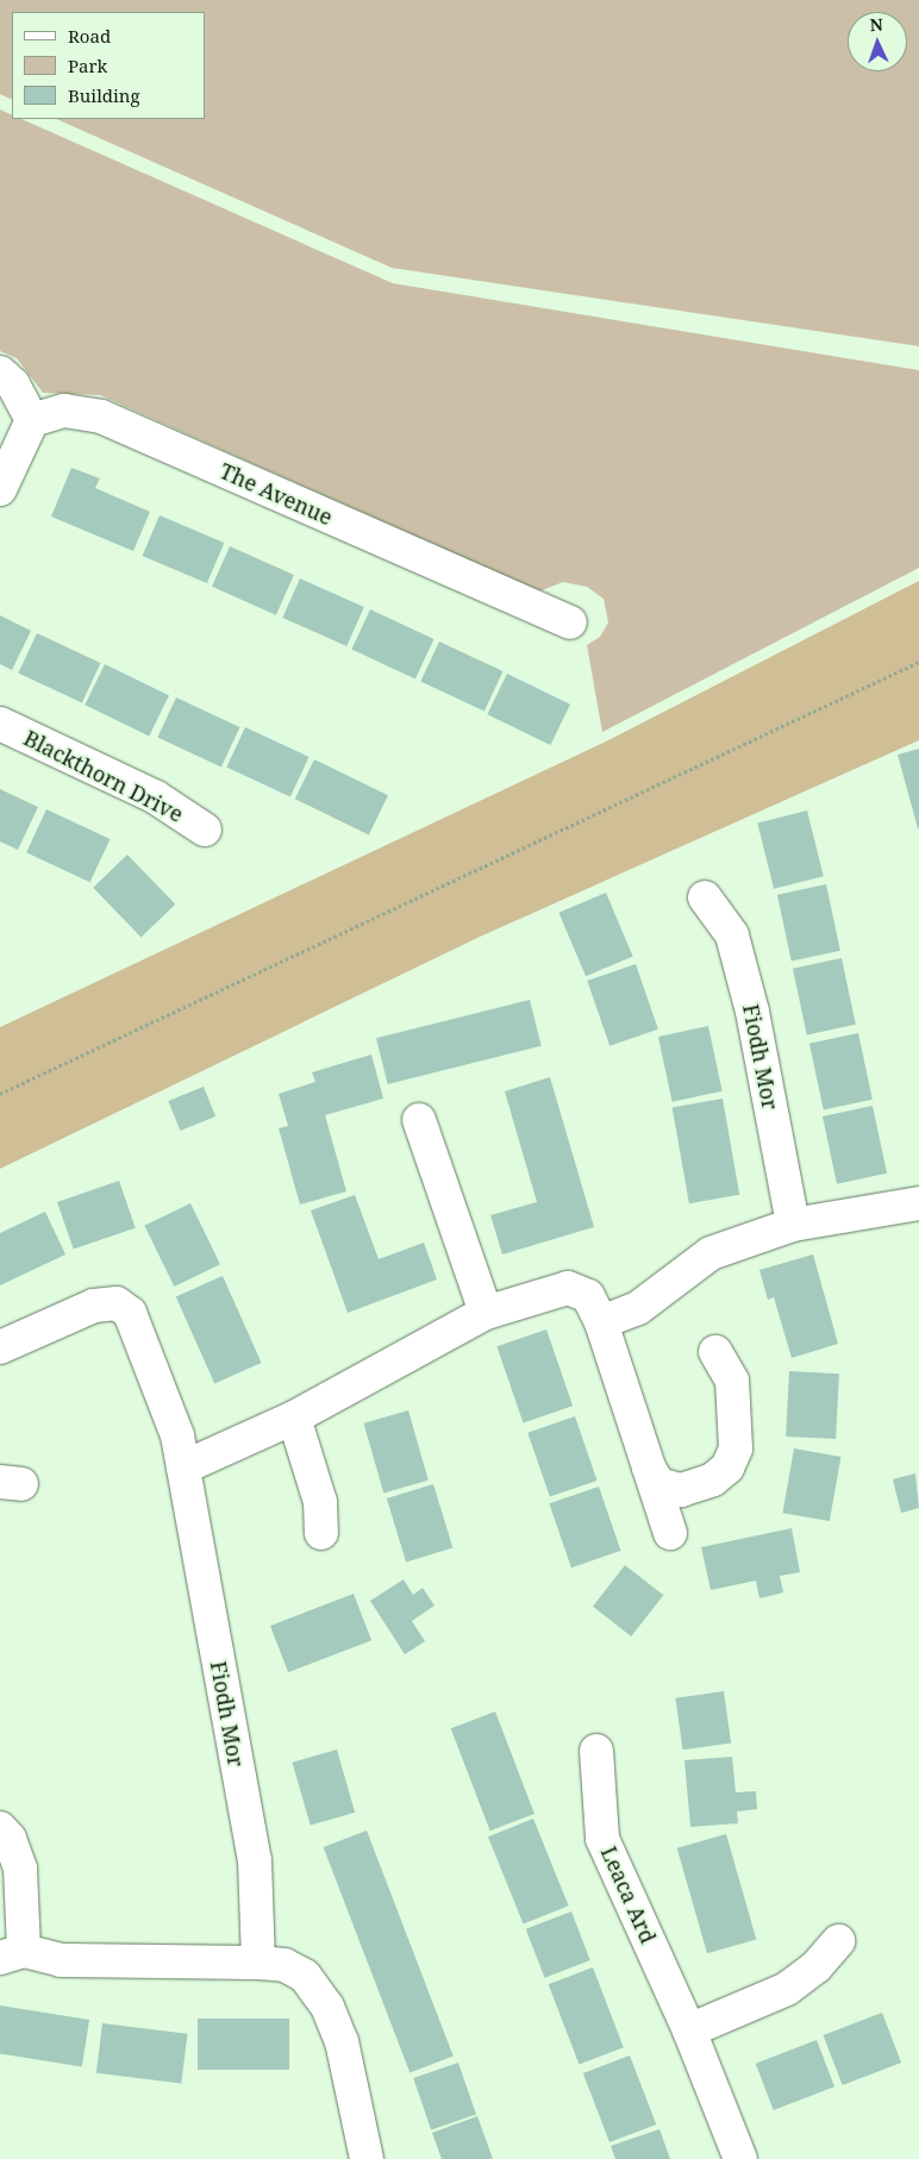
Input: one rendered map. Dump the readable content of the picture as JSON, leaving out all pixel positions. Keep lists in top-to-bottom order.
{
  "streets": {
    "street": [
      "The Avenue",
      "Blackthorn Drive",
      "Fiodh Mor",
      "Leaca Ard"
    ]
  },
  "legend": ["Road", "Park", "Building"],
  "north": "top"
}
